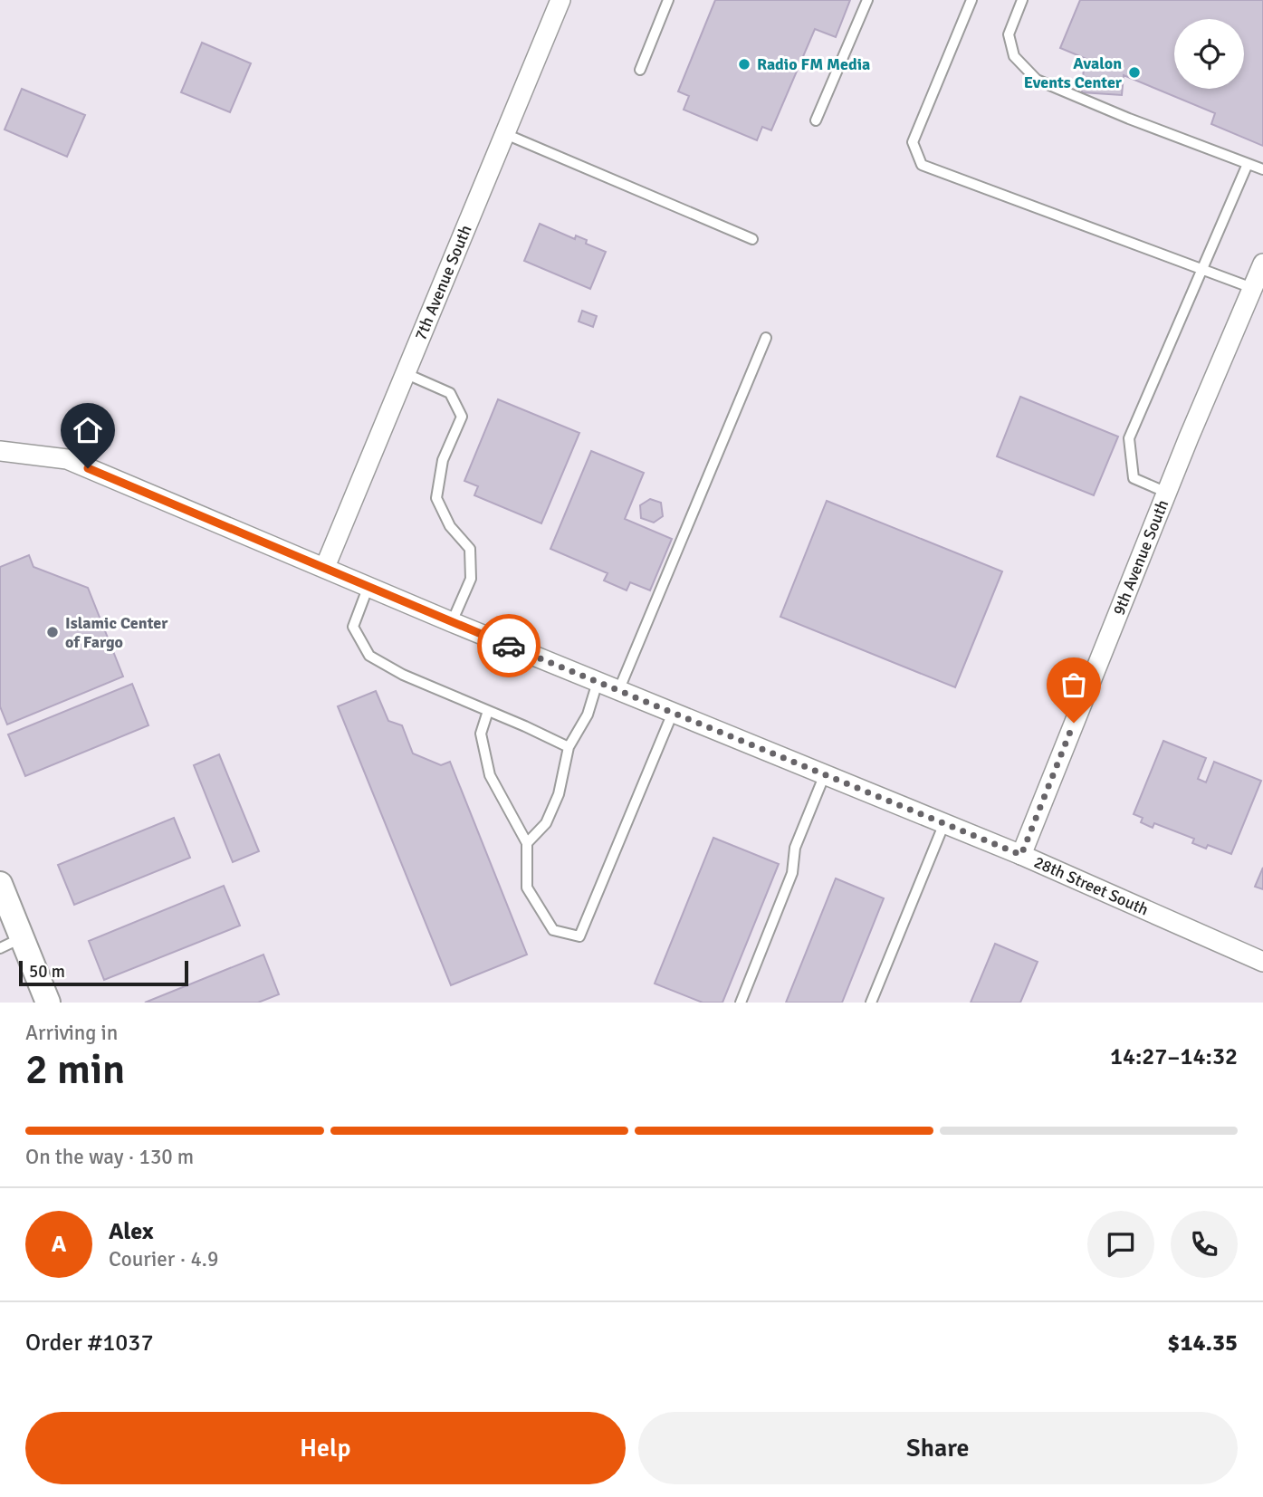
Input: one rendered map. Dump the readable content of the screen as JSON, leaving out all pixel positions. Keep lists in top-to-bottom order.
{
  "streets": {
    "street": ["7th Avenue South", "9th Avenue South", "28th Street South"]
  },
  "crossings": [
    ["7th Avenue South", "28th Street South"],
    ["9th Avenue South", "28th Street South"]
  ],
  "places": ["Radio FM Media", "Avalon Events Center", "Islamic Center of Fargo"],
  "scale_bar": "50 m",
  "page": {
    "scale": "50 m",
    "heading": ["2 min", "Arriving in", "14:27–14:32"],
    "panel": [
      "Alex",
      "Courier · 4.9",
      "Order #1037",
      "$14.35"
    ],
    "bar": "On the way · 130 m",
    "round": "A",
    "buttons": ["Help", "Share"]
  }
}
